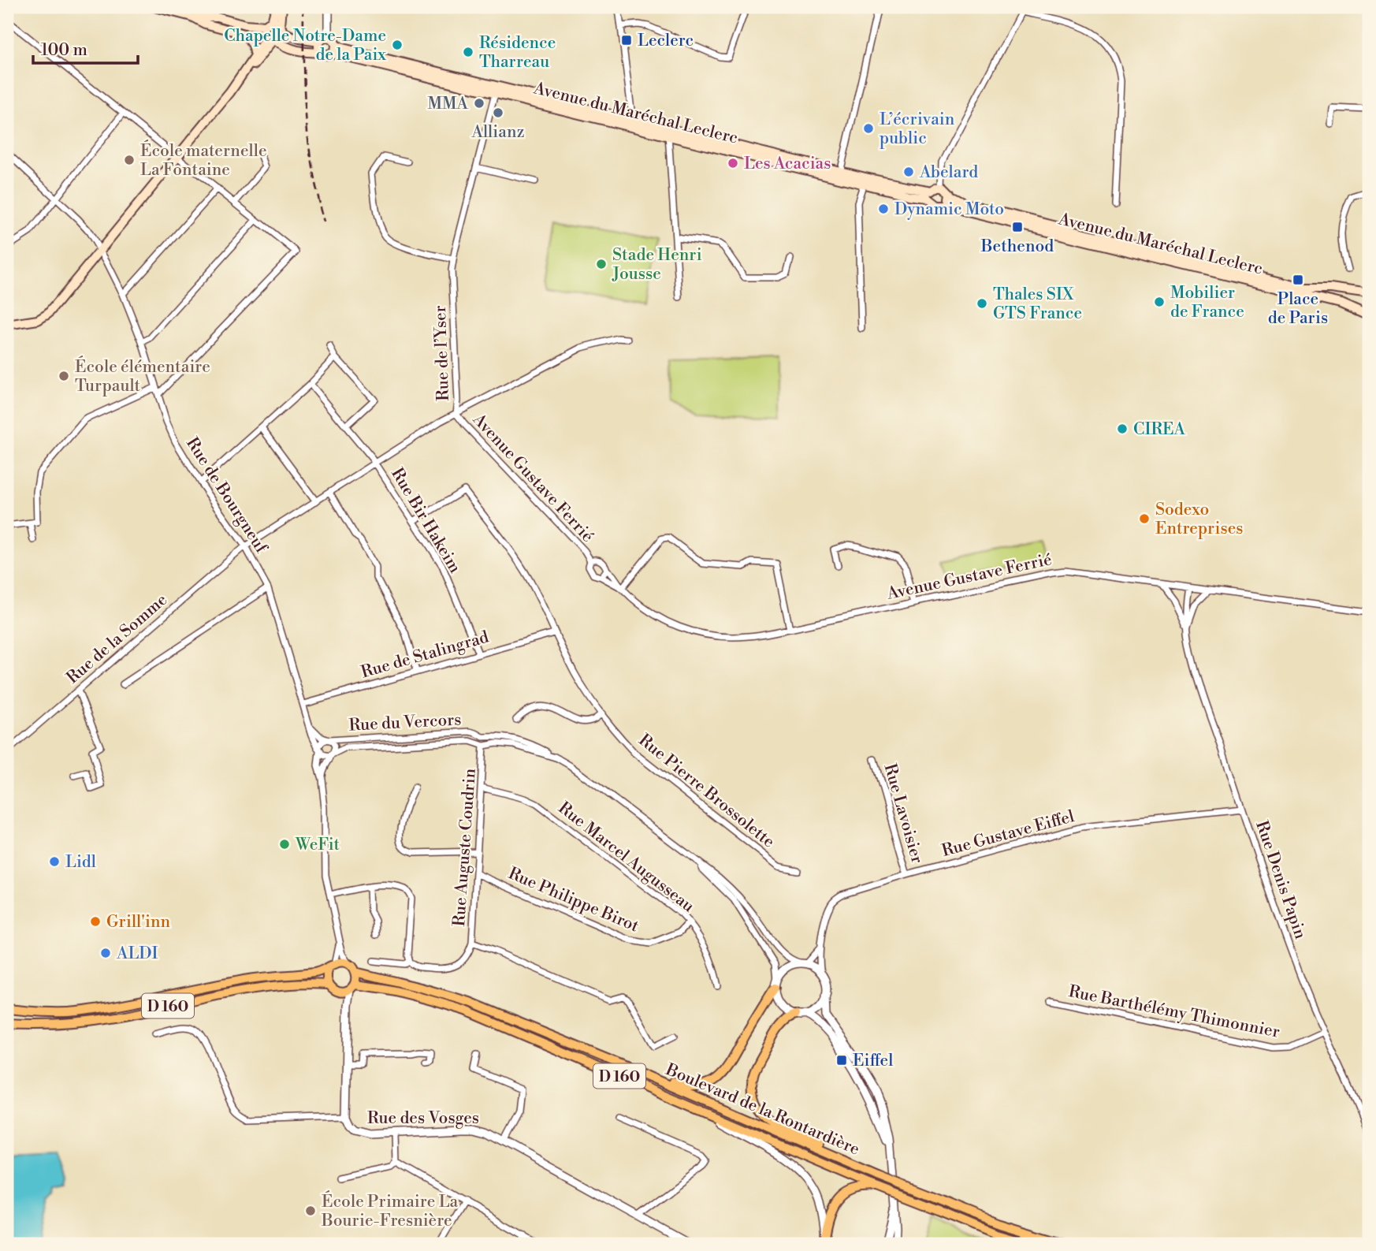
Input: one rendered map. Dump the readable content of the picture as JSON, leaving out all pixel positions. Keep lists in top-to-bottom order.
{
  "streets": {
    "main road": ["Avenue du Maréchal Leclerc", "D 160", "Boulevard de la Rontardière"],
    "street": [
      "Rue de l’Yser",
      "Avenue Gustave Ferrié",
      "Rue de Bourgneuf",
      "Rue Bir Hakeim",
      "Rue de la Somme",
      "Rue de Stalingrad",
      "Rue du Vercors",
      "Rue Pierre Brossolette",
      "Rue Lavoisier",
      "Rue Gustave Eiffel",
      "Rue Auguste Coudrin",
      "Rue Marcel Augusseau",
      "Rue Denis Papin",
      "Rue Philippe Birot",
      "Rue Barthélémy Thimonnier",
      "Rue des Vosges"
    ]
  },
  "crossings": [
    ["Avenue du Maréchal Leclerc", "Rue de l’Yser"],
    ["Rue de l’Yser", "Avenue Gustave Ferrié"],
    ["Rue de l’Yser", "Rue de Bourgneuf"],
    ["Rue de l’Yser", "Rue Bir Hakeim"],
    ["Rue de l’Yser", "Rue de la Somme"],
    ["Avenue Gustave Ferrié", "Rue Denis Papin"],
    ["Rue de Bourgneuf", "Rue de la Somme"],
    ["Rue de Bourgneuf", "Rue de Stalingrad"],
    ["Rue de Bourgneuf", "Rue du Vercors"],
    ["Rue de Bourgneuf", "D 160"],
    ["Rue de Bourgneuf", "Boulevard de la Rontardière"],
    ["Rue de Bourgneuf", "Rue des Vosges"],
    ["Rue Bir Hakeim", "Rue de Stalingrad"],
    ["Rue Bir Hakeim", "Rue Pierre Brossolette"],
    ["Rue de Stalingrad", "Rue Pierre Brossolette"],
    ["Rue du Vercors", "Rue Gustave Eiffel"],
    ["Rue du Vercors", "Rue Auguste Coudrin"],
    ["Rue Lavoisier", "Rue Gustave Eiffel"],
    ["Rue Gustave Eiffel", "Rue Denis Papin"],
    ["Rue Auguste Coudrin", "Rue Marcel Augusseau"],
    ["Rue Auguste Coudrin", "Rue Philippe Birot"],
    ["Rue Marcel Augusseau", "Rue Philippe Birot"],
    ["Rue Denis Papin", "Rue Barthélémy Thimonnier"],
    ["D 160", "Boulevard de la Rontardière"],
    ["D 160", "Rue des Vosges"],
    ["Boulevard de la Rontardière", "Rue des Vosges"]
  ],
  "places": {
    "transit": [
      "Leclerc",
      "Bethenod",
      "Place de Paris",
      "Eiffel"
    ],
    "other": [
      "Chapelle Notre-Dame de la Paix",
      "Résidence Tharreau",
      "MMA",
      "Allianz",
      "L’écrivain public",
      "École maternelle La Fontaine",
      "Les Acacias",
      "Abelard",
      "Dynamic Moto",
      "Stade Henri Jousse",
      "Mobilier de France",
      "Thales SIX GTS France",
      "École élémentaire Turpault",
      "CIREA",
      "Sodexo Entreprises",
      "WeFit",
      "Lidl",
      "Grill'inn",
      "ALDI",
      "École Primaire La Bourie-Fresnière"
    ]
  },
  "scale_bar": "100 m"
}
